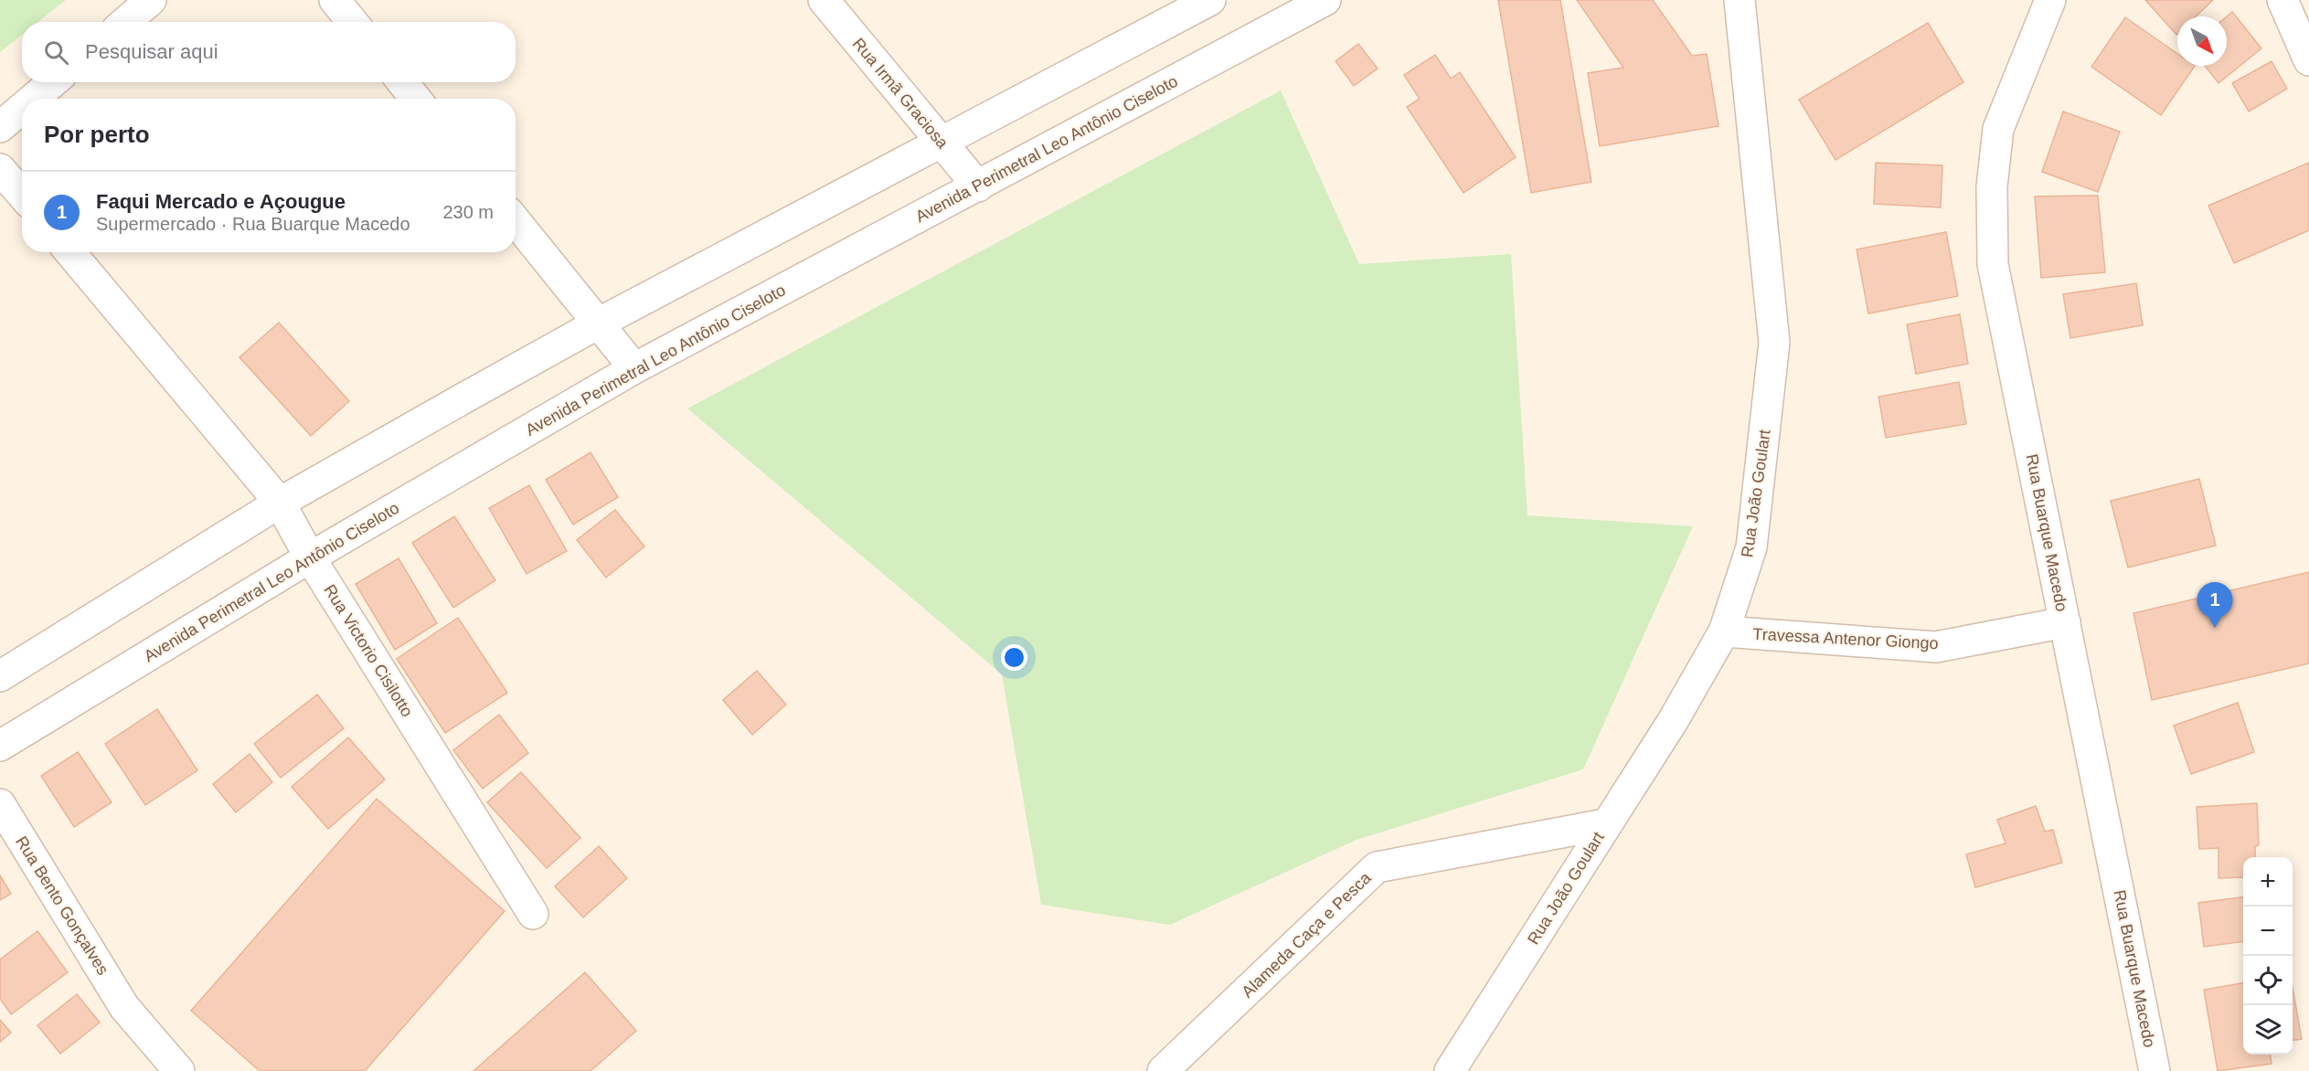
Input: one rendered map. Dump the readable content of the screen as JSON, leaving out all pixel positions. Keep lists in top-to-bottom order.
{
  "streets": {
    "street": [
      "Rua Irmã Graciosa",
      "Avenida Perimetral Leo Antônio Ciseloto",
      "Rua João Goulart",
      "Rua Buarque Macedo",
      "Travessa Antenor Giongo",
      "Rua Victorio Cisilotto",
      "Rua Bento Gonçalves",
      "Alameda Caça e Pesca"
    ]
  },
  "crossings": [
    ["Rua Irmã Graciosa", "Avenida Perimetral Leo Antônio Ciseloto"],
    ["Avenida Perimetral Leo Antônio Ciseloto", "Rua Victorio Cisilotto"],
    ["Rua João Goulart", "Travessa Antenor Giongo"],
    ["Rua João Goulart", "Alameda Caça e Pesca"],
    ["Rua Buarque Macedo", "Travessa Antenor Giongo"]
  ],
  "north": "bottom right",
  "page": {
    "search": "Pesquisar aqui",
    "heading": "Por perto",
    "list": [
      {
        "mark": "1",
        "name": "Faqui Mercado e Açougue",
        "note": "Supermercado · Rua Buarque Macedo",
        "value": "230 m"
      }
    ],
    "pins": "1",
    "map_buttons": ["+", "−"]
  }
}
